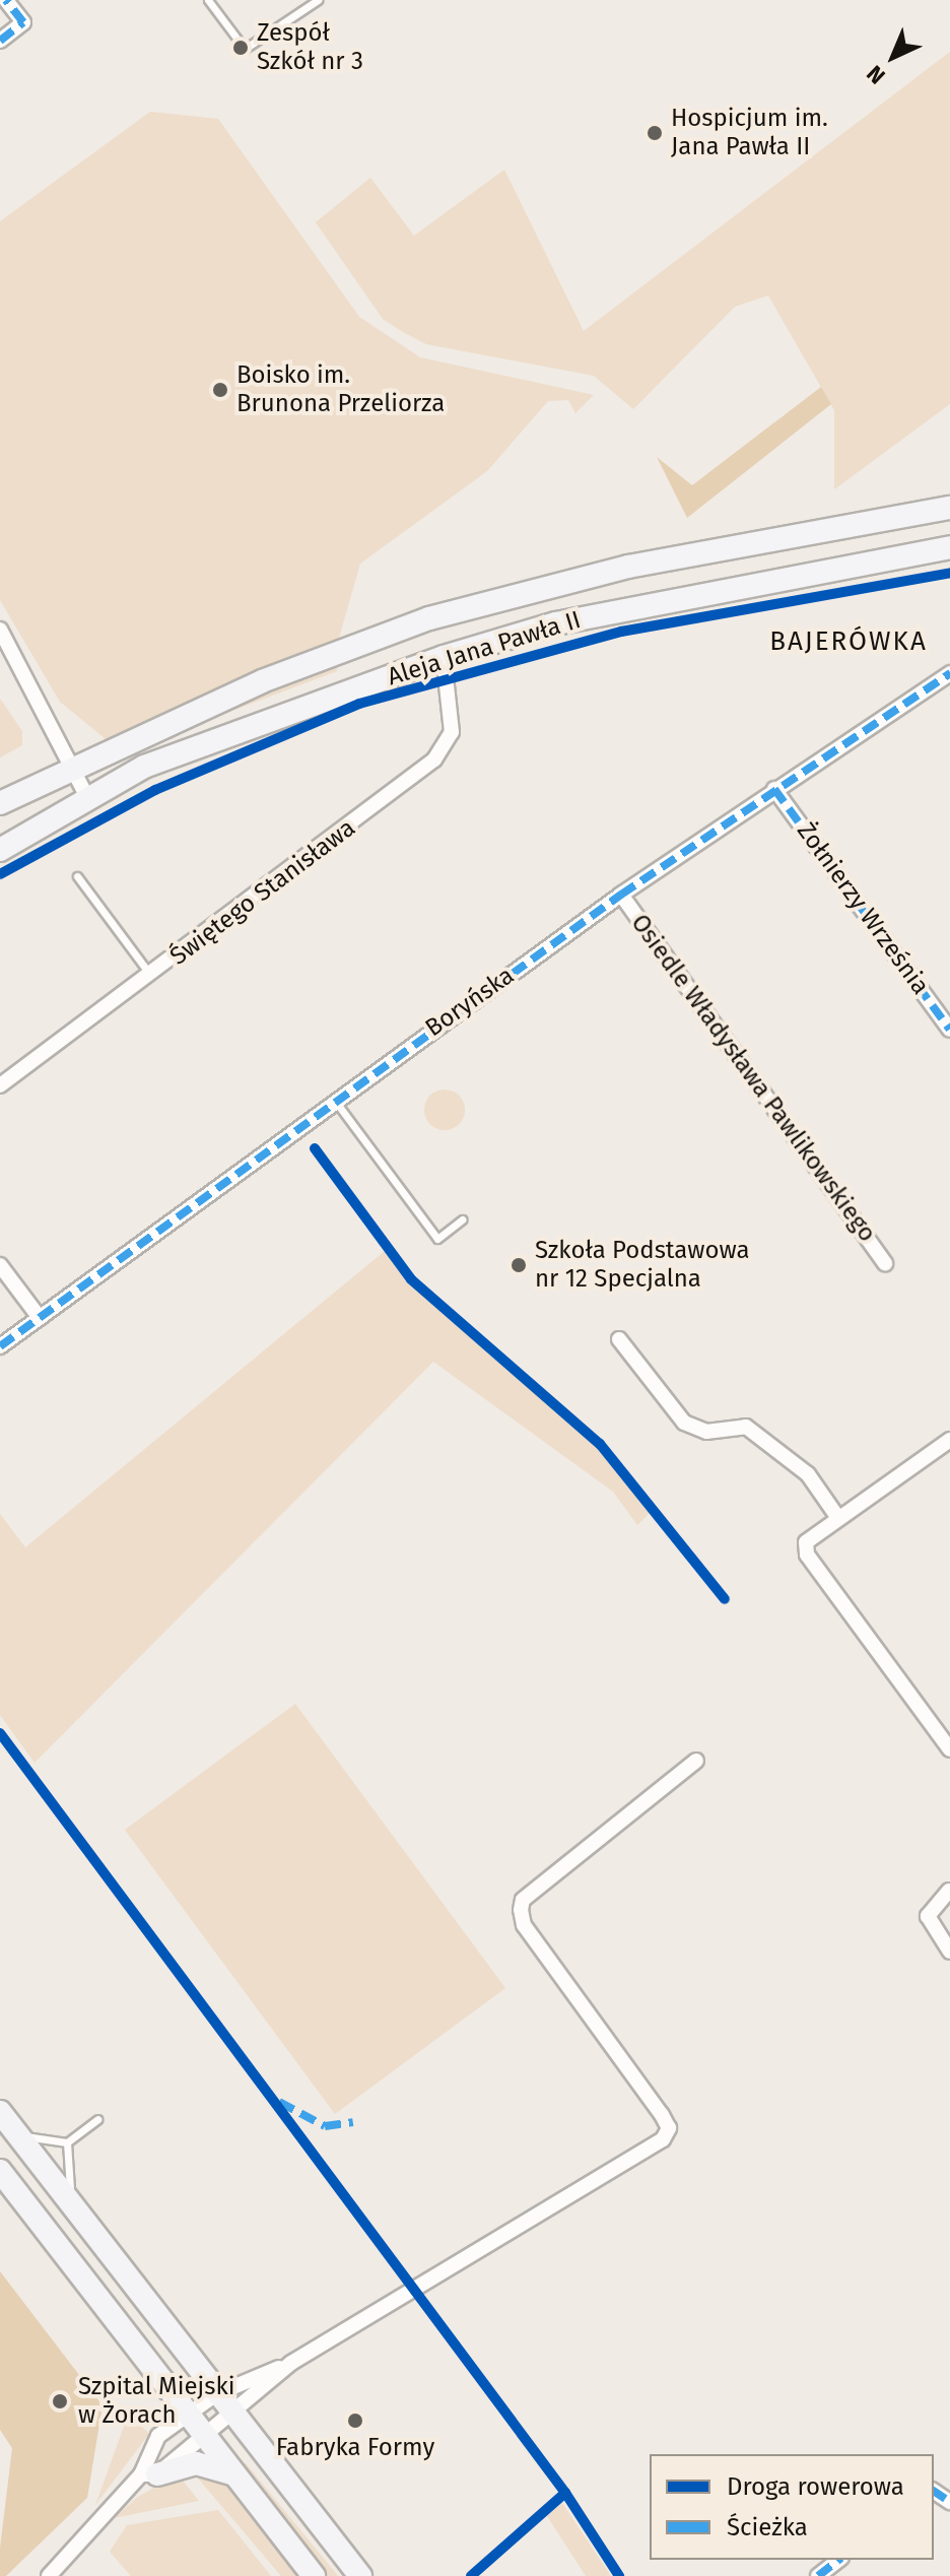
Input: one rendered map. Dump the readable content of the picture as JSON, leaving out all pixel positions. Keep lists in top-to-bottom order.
{
  "streets": {
    "street": [
      "Aleja Jana Pawła II",
      "Świętego Stanisława",
      "Żołnierzy Września",
      "Boryńska",
      "Osiedle Władysława Pawlikowskiego"
    ]
  },
  "crossings": [
    ["Aleja Jana Pawła II", "Świętego Stanisława"],
    ["Żołnierzy Września", "Boryńska"],
    ["Boryńska", "Osiedle Władysława Pawlikowskiego"]
  ],
  "districts": ["BAJERÓWKA"],
  "places": [
    "Zespół Szkół nr 3",
    "Hospicjum im. Jana Pawła II",
    "Boisko im. Brunona Przeliorza",
    "Szkoła Podstawowa nr 12 Specjalna",
    "Szpital Miejski w Żorach",
    "Fabryka Formy"
  ],
  "legend": ["Droga rowerowa", "Ścieżka"],
  "north": "bottom left"
}
